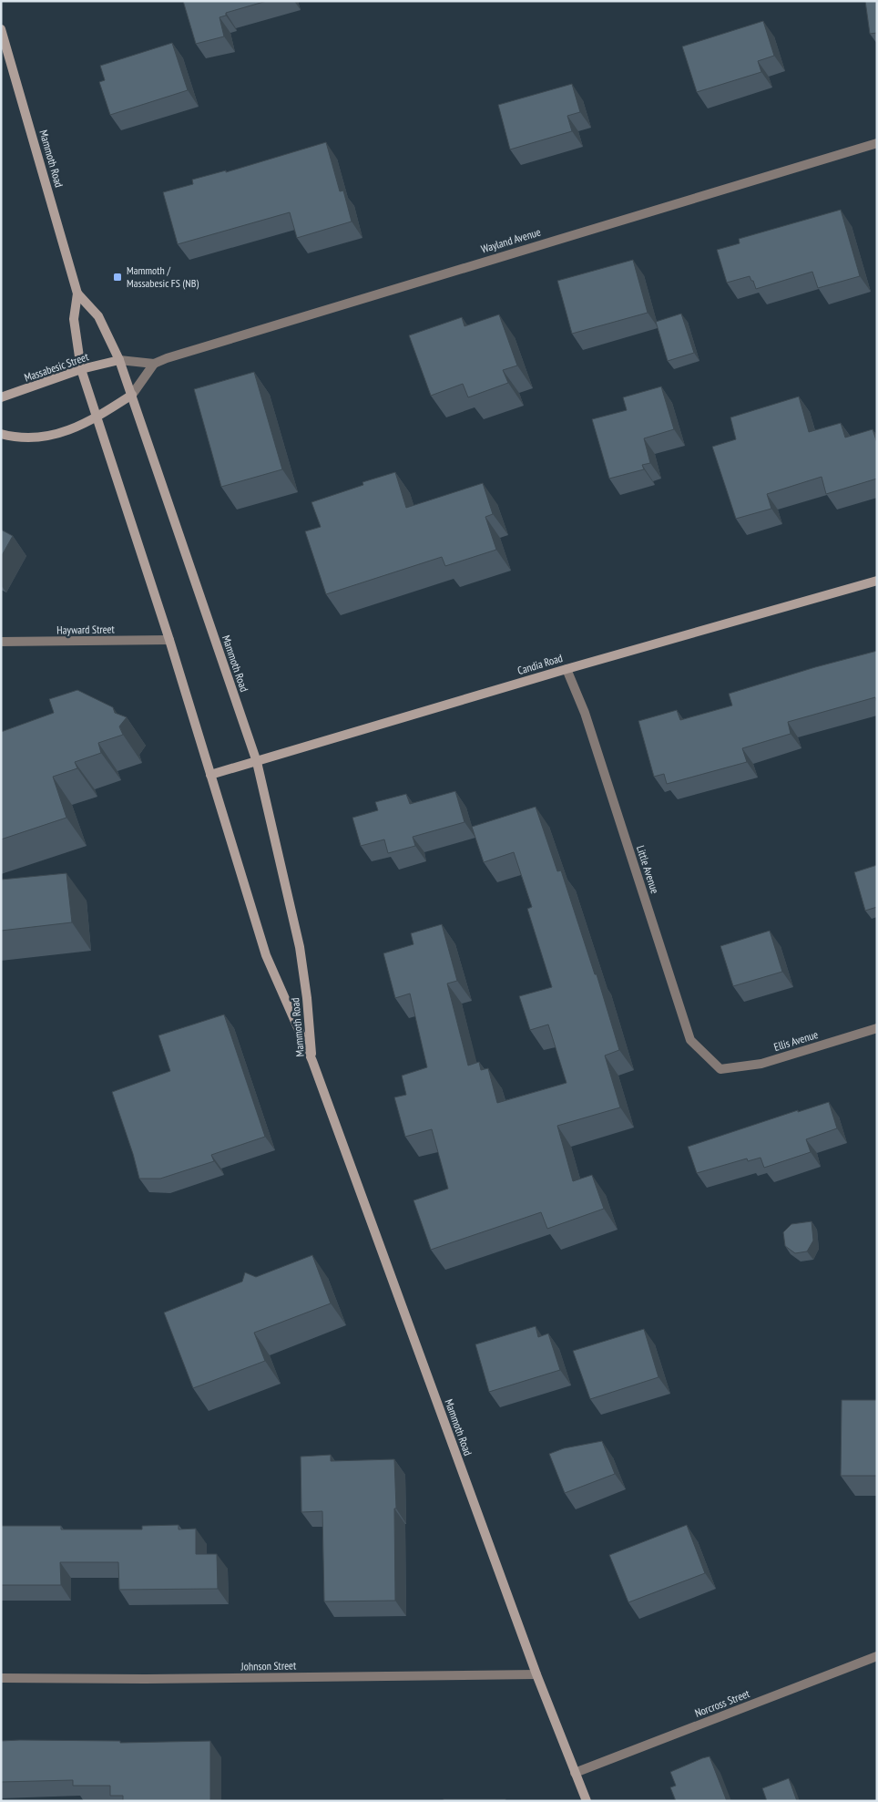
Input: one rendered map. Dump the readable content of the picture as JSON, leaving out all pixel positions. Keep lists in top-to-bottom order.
{
  "streets": {
    "main road": ["Mammoth Road", "Massabesic Street", "Candia Road"],
    "street": [
      "Wayland Avenue",
      "Hayward Street",
      "Little Avenue",
      "Ellis Avenue",
      "Johnson Street",
      "Norcross Street"
    ]
  },
  "crossings": [
    ["Mammoth Road", "Wayland Avenue"],
    ["Mammoth Road", "Massabesic Street"],
    ["Mammoth Road", "Hayward Street"],
    ["Mammoth Road", "Candia Road"],
    ["Mammoth Road", "Johnson Street"],
    ["Mammoth Road", "Norcross Street"],
    ["Wayland Avenue", "Massabesic Street"],
    ["Candia Road", "Little Avenue"],
    ["Little Avenue", "Ellis Avenue"]
  ],
  "places": {
    "transit": ["Mammoth / Massabesic FS (NB)"]
  }
}
